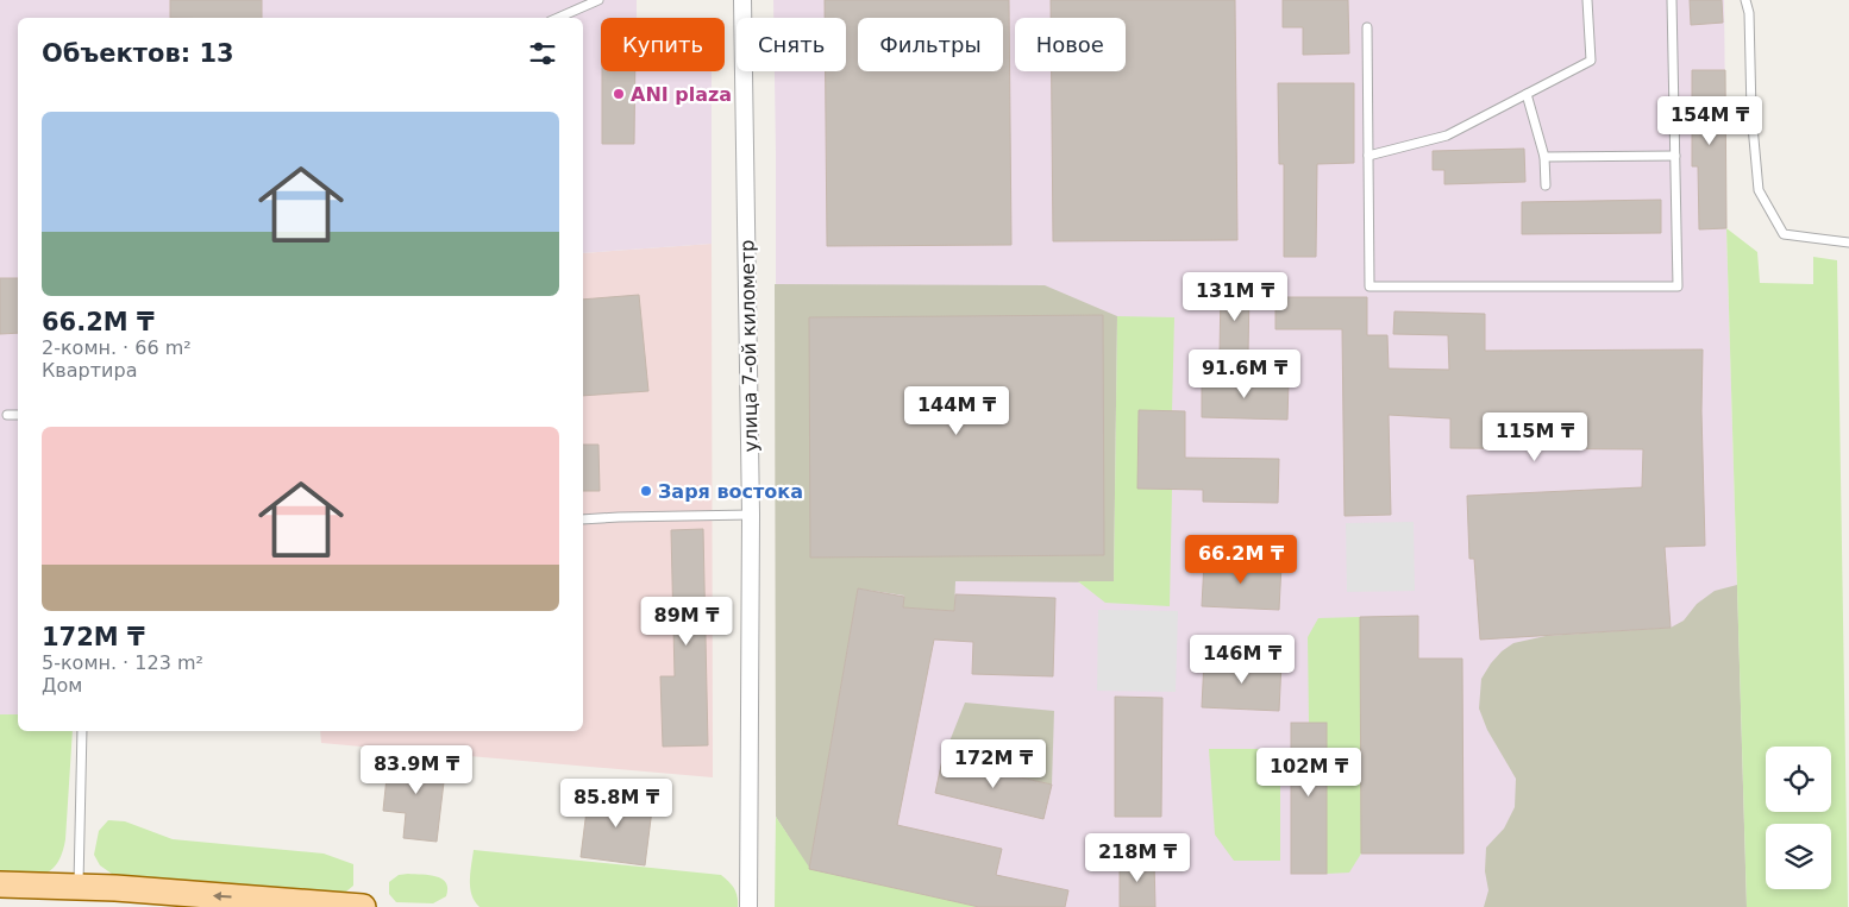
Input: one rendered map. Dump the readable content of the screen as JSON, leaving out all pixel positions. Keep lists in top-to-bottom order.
{
  "streets": {
    "street": ["улица 7-ой километр"]
  },
  "places": ["ANI plaza", "Заря востока"],
  "page": {
    "chip": [
      "Купить",
      "Снять",
      "Фильтры",
      "Новое"
    ],
    "heading": "Объектов: 13",
    "list": [
      {
        "name": "66.2M ₸",
        "note": "2-комн. · 66 m² · Квартира"
      },
      {
        "name": "172M ₸",
        "note": "5-комн. · 123 m² · Дом"
      }
    ],
    "price": [
      "154M ₸",
      "131M ₸",
      "91.6M ₸",
      "144M ₸",
      "115M ₸",
      "66.2M ₸",
      "89M ₸",
      "146M ₸",
      "172M ₸",
      "83.9M ₸",
      "102M ₸",
      "85.8M ₸",
      "218M ₸"
    ]
  }
}
